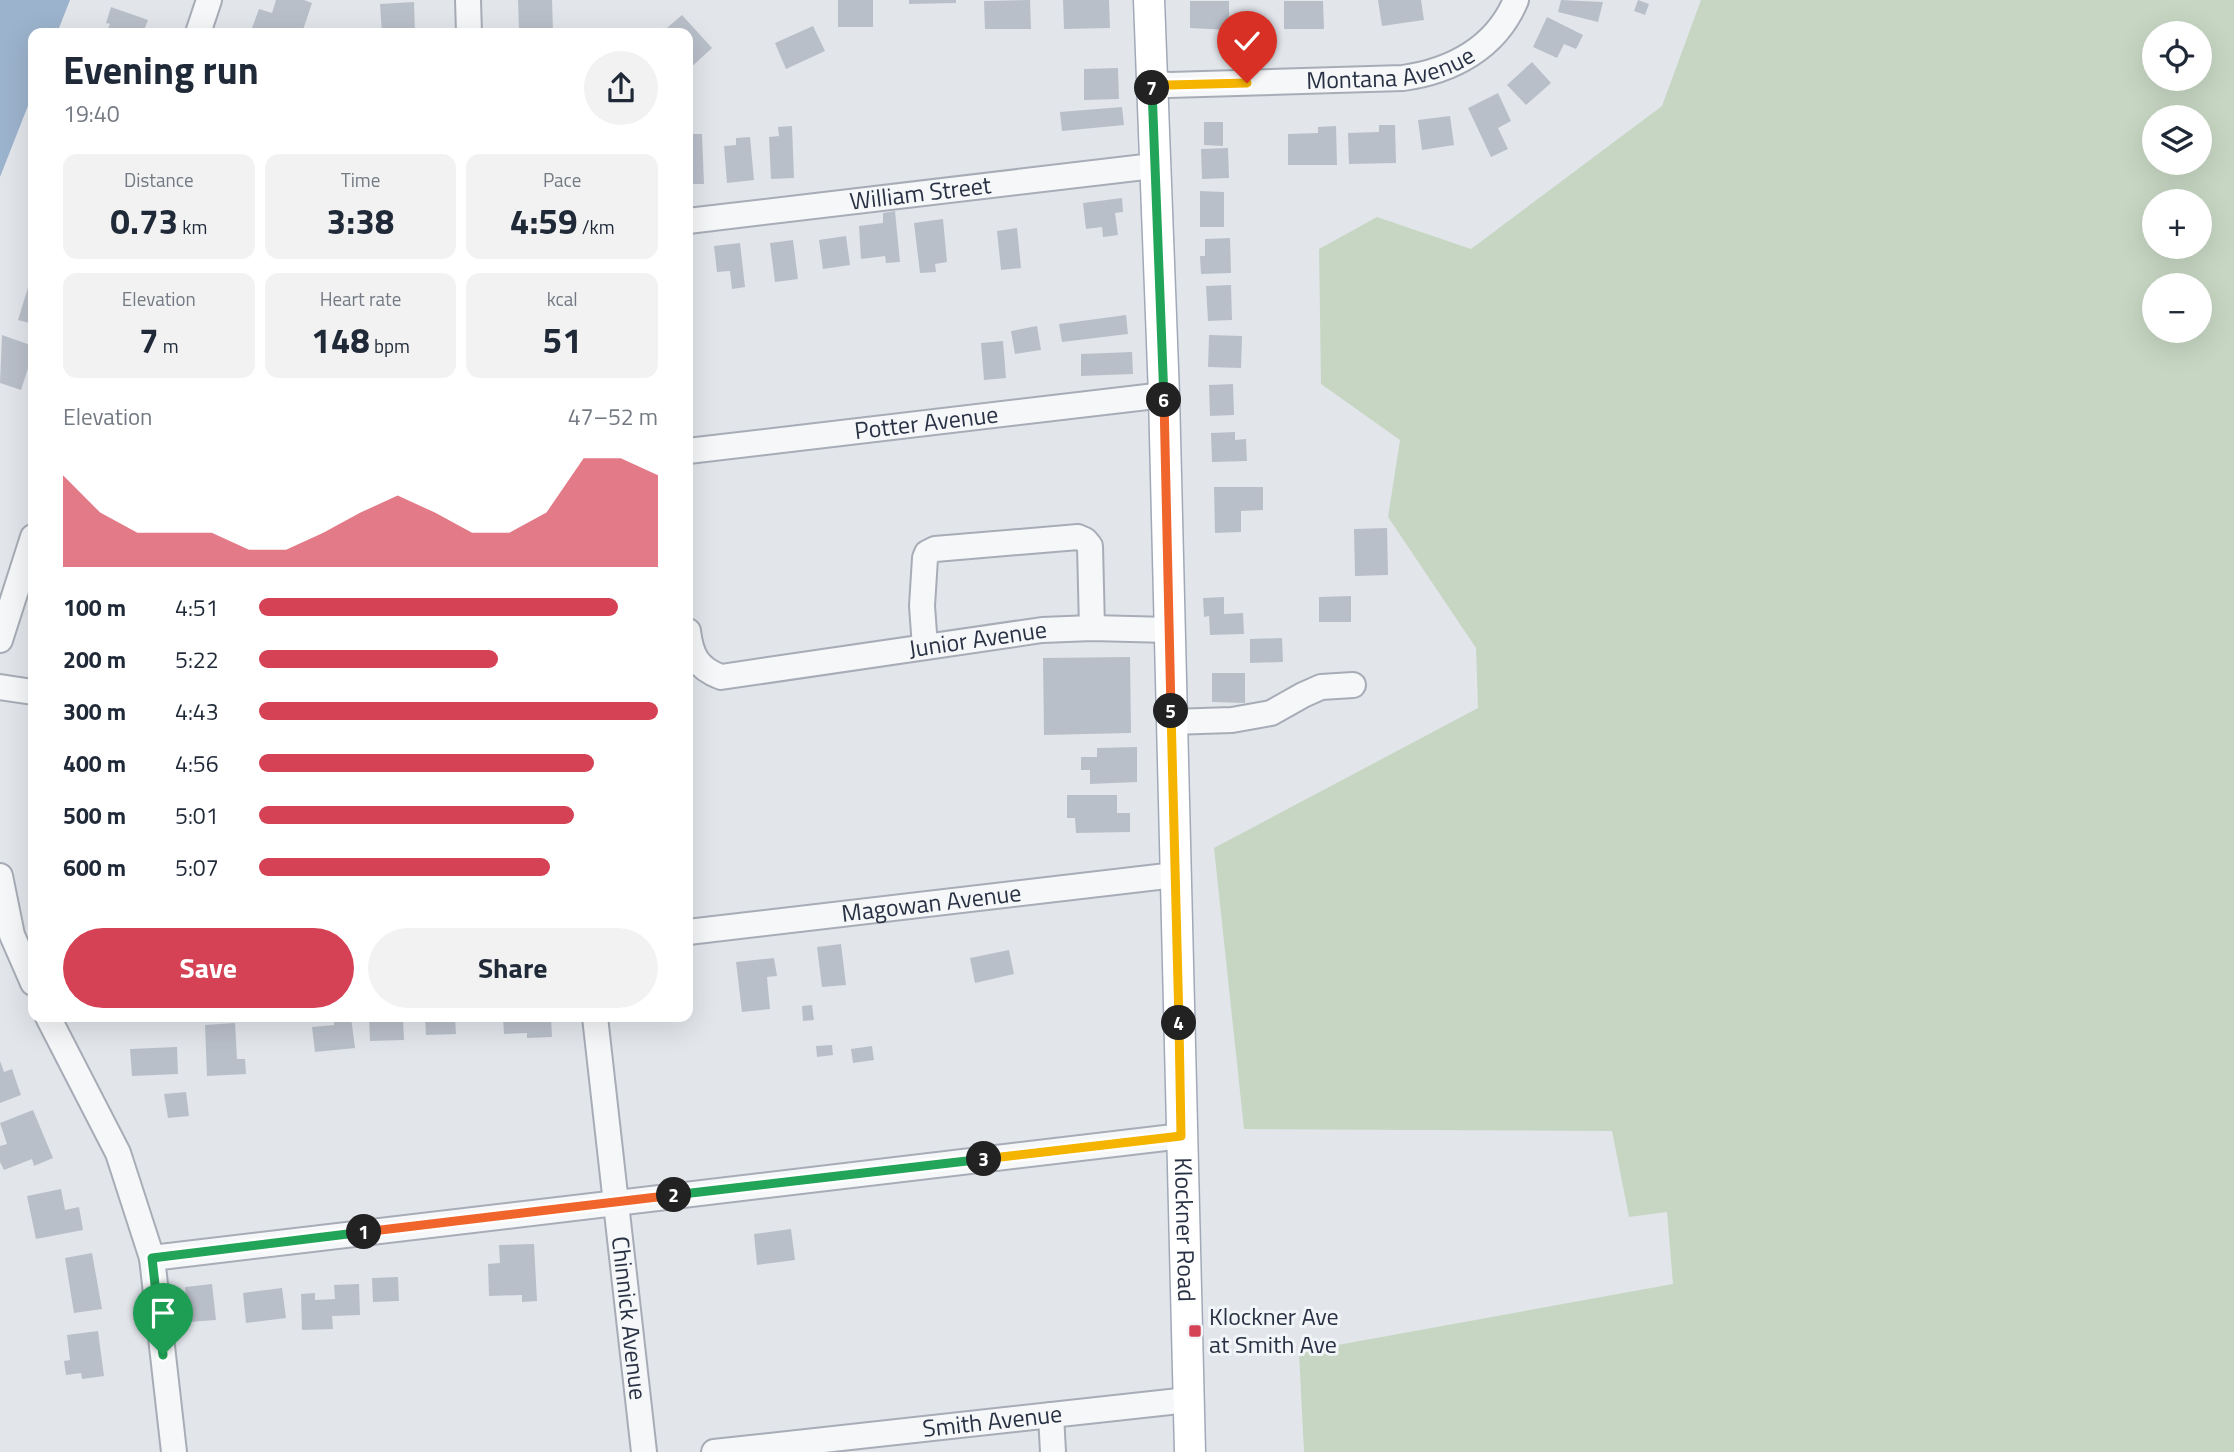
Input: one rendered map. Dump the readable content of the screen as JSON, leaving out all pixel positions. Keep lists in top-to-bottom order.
{
  "streets": {
    "main road": ["Klockner Road"],
    "street": [
      "Montana Avenue",
      "William Street",
      "Potter Avenue",
      "Junior Avenue",
      "Magowan Avenue",
      "Chinnick Avenue",
      "Smith Avenue"
    ]
  },
  "crossings": [
    ["Montana Avenue", "Klockner Road"],
    ["William Street", "Klockner Road"],
    ["Potter Avenue", "Klockner Road"],
    ["Junior Avenue", "Klockner Road"],
    ["Magowan Avenue", "Klockner Road"],
    ["Klockner Road", "Smith Avenue"]
  ],
  "places": {
    "transit": ["Klockner Ave at Smith Ave"]
  },
  "page": {
    "map_buttons": ["+", "−"],
    "heading": ["Evening run", "19:40"],
    "pins": [
      "7",
      "6",
      "5",
      "4",
      "3",
      "2",
      "1"
    ],
    "stats": [
      ["Distance", "0.73 km"],
      ["Time", "3:38"],
      ["Pace", "4:59 /km"],
      ["Elevation", "7 m"],
      ["Heart rate", "148 bpm"],
      ["kcal", "51"]
    ],
    "chart": ["Elevation", "47–52 m"],
    "list": [
      {
        "name": "100 m",
        "note": "4:51"
      },
      {
        "name": "200 m",
        "note": "5:22"
      },
      {
        "name": "300 m",
        "note": "4:43"
      },
      {
        "name": "400 m",
        "note": "4:56"
      },
      {
        "name": "500 m",
        "note": "5:01"
      },
      {
        "name": "600 m",
        "note": "5:07"
      }
    ],
    "buttons": ["Save", "Share"]
  }
}
